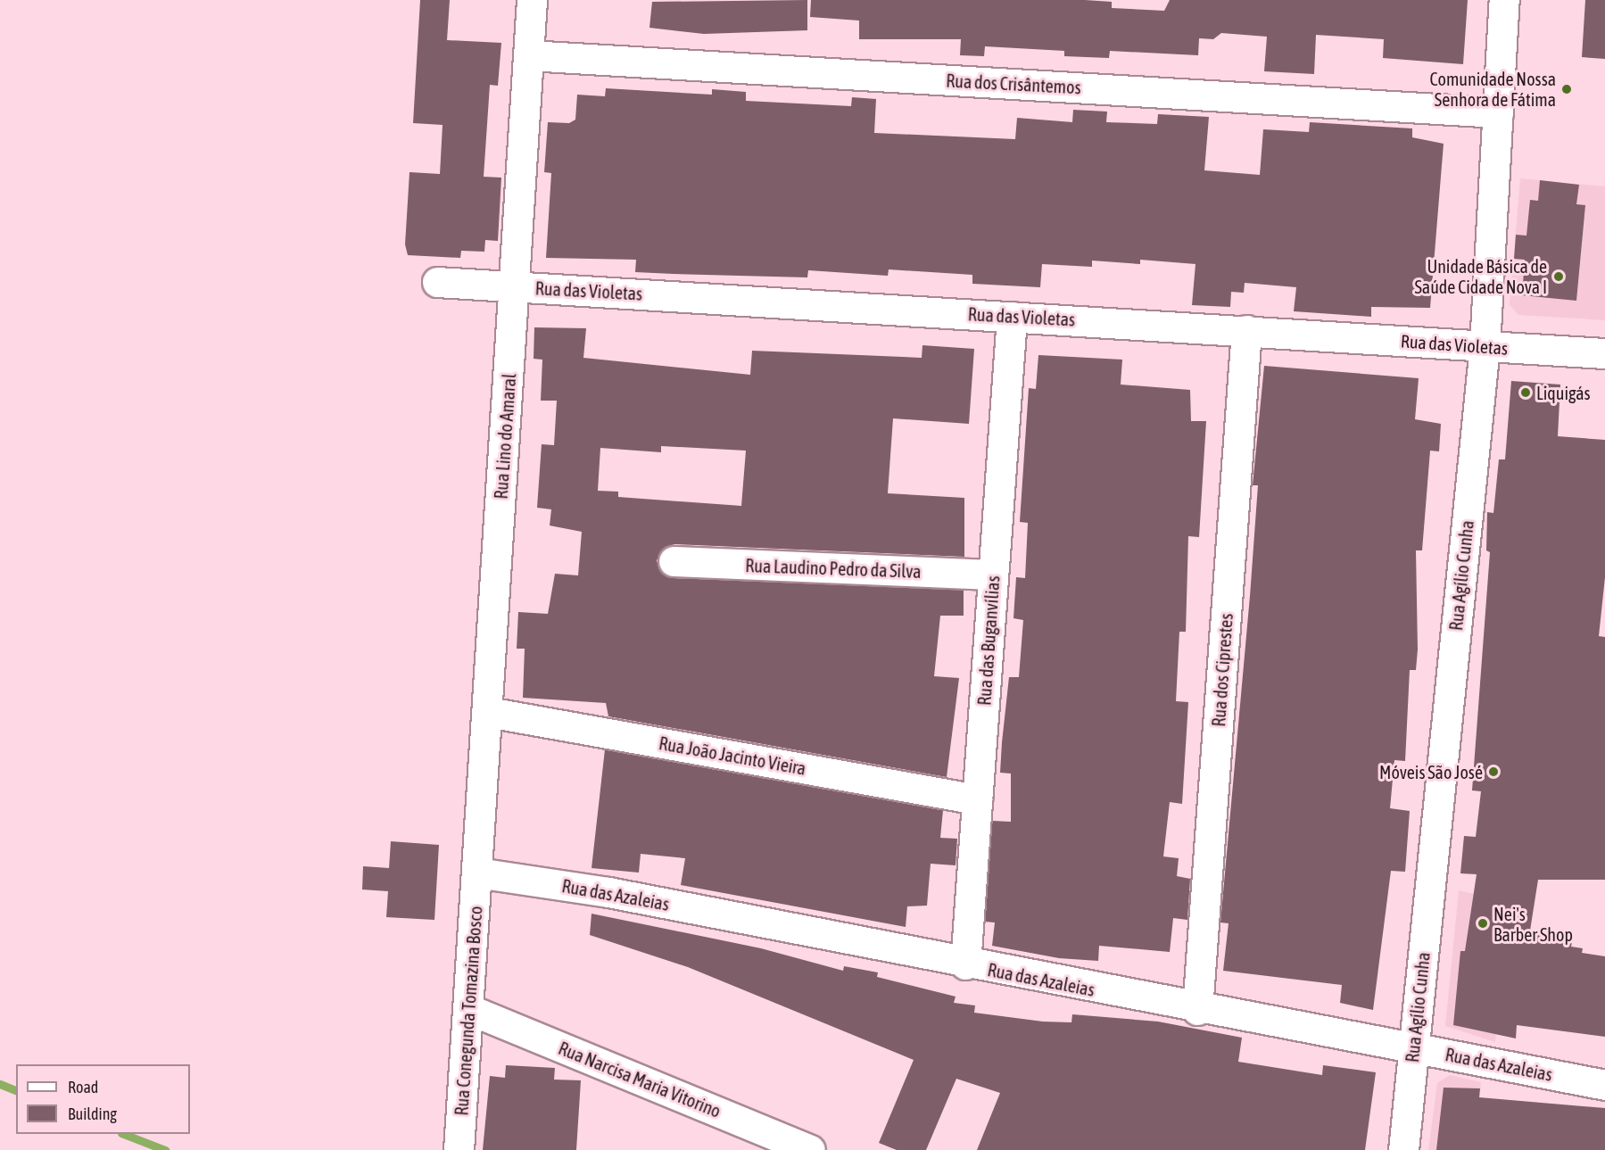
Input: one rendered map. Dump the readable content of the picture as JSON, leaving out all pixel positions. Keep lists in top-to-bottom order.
{
  "streets": {
    "street": [
      "Rua dos Crisântemos",
      "Rua das Violetas",
      "Rua Lino do Amaral",
      "Rua Laudino Pedro da Silva",
      "Rua Agílio Cunha",
      "Rua das Buganvílias",
      "Rua dos Ciprestes",
      "Rua João Jacinto Vieira",
      "Rua das Azaleias",
      "Rua Conegunda Tomazina Bosco",
      "Rua Narcisa Maria Vitorino"
    ]
  },
  "crossings": [
    ["Rua dos Crisântemos", "Rua Lino do Amaral"],
    ["Rua dos Crisântemos", "Rua Agílio Cunha"],
    ["Rua das Violetas", "Rua Lino do Amaral"],
    ["Rua das Violetas", "Rua Agílio Cunha"],
    ["Rua das Violetas", "Rua das Buganvílias"],
    ["Rua das Violetas", "Rua dos Ciprestes"],
    ["Rua Lino do Amaral", "Rua João Jacinto Vieira"],
    ["Rua Lino do Amaral", "Rua das Azaleias"],
    ["Rua Lino do Amaral", "Rua Conegunda Tomazina Bosco"],
    ["Rua Laudino Pedro da Silva", "Rua das Buganvílias"],
    ["Rua Agílio Cunha", "Rua das Azaleias"],
    ["Rua das Buganvílias", "Rua João Jacinto Vieira"],
    ["Rua das Buganvílias", "Rua das Azaleias"],
    ["Rua dos Ciprestes", "Rua das Azaleias"],
    ["Rua das Azaleias", "Rua Conegunda Tomazina Bosco"],
    ["Rua Conegunda Tomazina Bosco", "Rua Narcisa Maria Vitorino"]
  ],
  "places": [
    "Comunidade Nossa Senhora de Fátima",
    "Unidade Básica de Saúde Cidade Nova I",
    "Liquigás",
    "Móveis São José",
    "Nei's Barber Shop"
  ],
  "legend": ["Road", "Building"]
}
